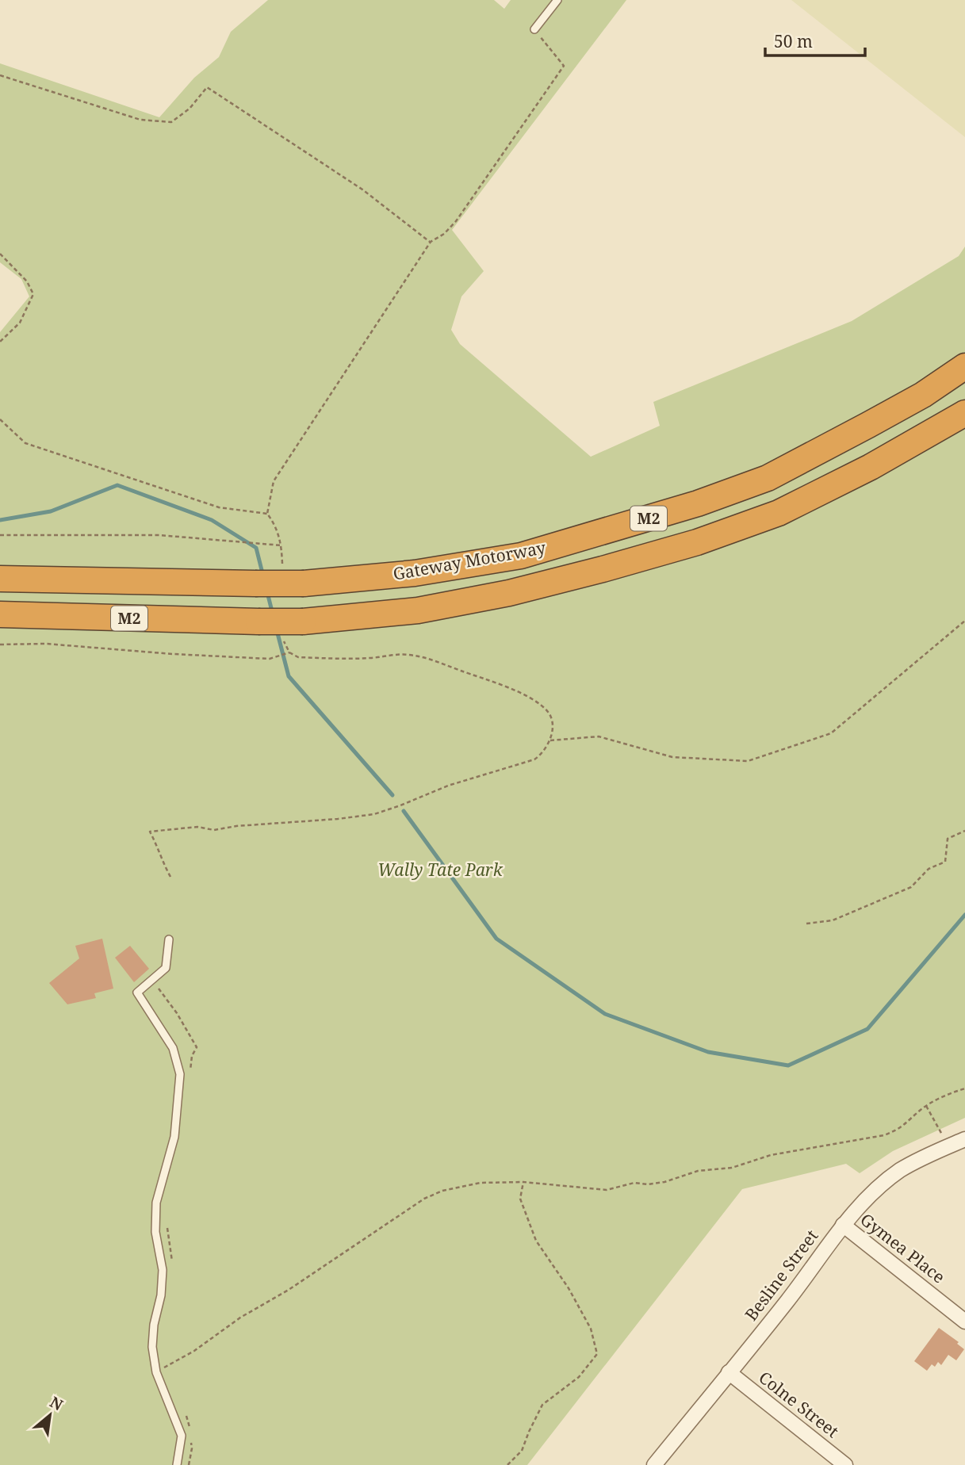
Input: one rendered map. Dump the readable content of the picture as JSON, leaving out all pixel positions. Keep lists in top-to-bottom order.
{
  "streets": {
    "highway": ["M2", "Gateway Motorway"],
    "street": ["Gymea Place", "Besline Street", "Colne Street"]
  },
  "crossings": [
    ["Gymea Place", "Besline Street"],
    ["Besline Street", "Colne Street"]
  ],
  "parks": ["Wally Tate Park"],
  "scale_bar": "50 m",
  "north": "top right"
}
